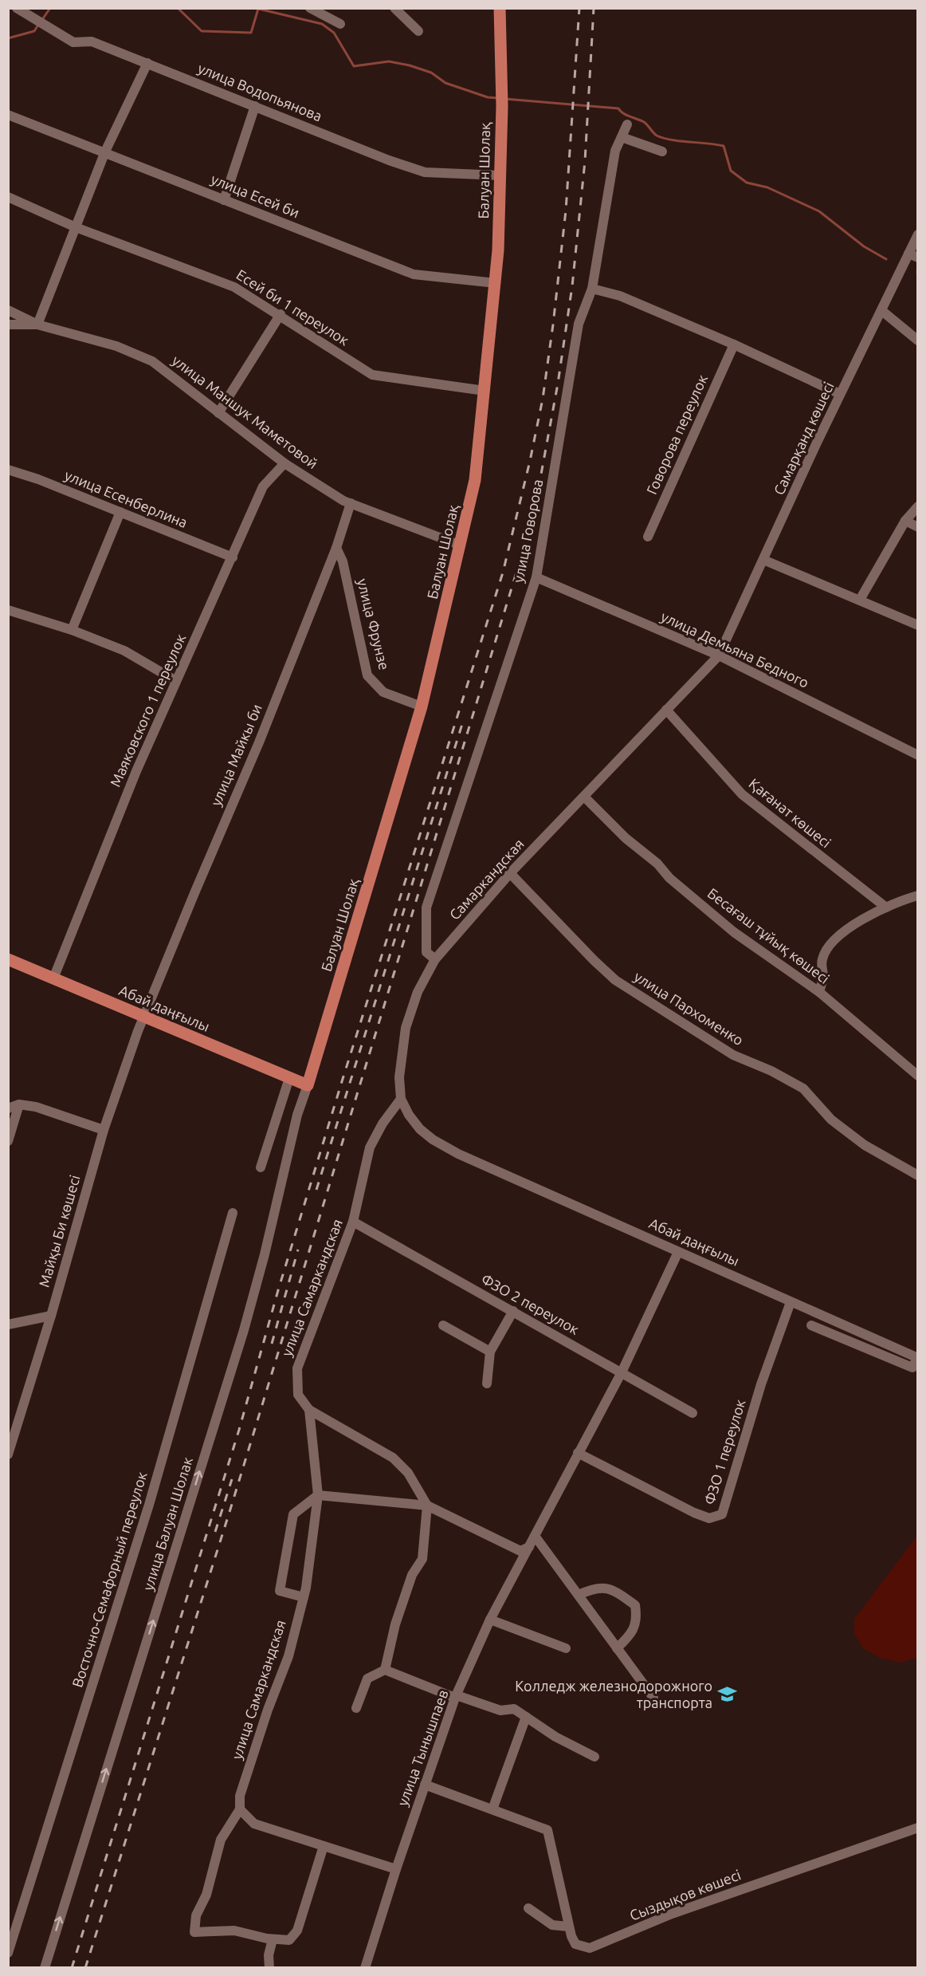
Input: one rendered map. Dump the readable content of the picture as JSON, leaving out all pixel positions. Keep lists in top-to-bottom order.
{
  "streets": {
    "main road": ["Балуан Шолақ", "Абай даңғылы"],
    "street": [
      "улица Водопьянова",
      "улица Есей би",
      "Есей би 1 переулок",
      "улица Маншук Маметовой",
      "Говорова переулок",
      "Самарқанд көшесі",
      "улица Есенберлина",
      "улица Говорова",
      "улица Фрунзе",
      "улица Демьяна Бедного",
      "Маяковского 1 переулок",
      "улица Майкы би",
      "Қағанат көшесі",
      "Самаркандская",
      "Бесағаш тұйық көшесі",
      "улица Пархоменко",
      "Майқы Би көшесі",
      "улица Самаркандская",
      "ФЗО 2 переулок",
      "ФЗО 1 переулок",
      "улица Балуан Шолак",
      "Восточно-Семафорный переулок",
      "улица Тынышпаев",
      "Сыздықов көшесі"
    ]
  },
  "crossings": [
    ["улица Водопьянова", "Балуан Шолақ"],
    ["Балуан Шолақ", "улица Есей би"],
    ["Балуан Шолақ", "Есей би 1 переулок"],
    ["Балуан Шолақ", "улица Маншук Маметовой"],
    ["Балуан Шолақ", "улица Фрунзе"],
    ["Балуан Шолақ", "Абай даңғылы"],
    ["Балуан Шолақ", "улица Балуан Шолак"],
    ["улица Маншук Маметовой", "Маяковского 1 переулок"],
    ["улица Маншук Маметовой", "улица Майкы би"],
    ["Самарқанд көшесі", "улица Демьяна Бедного"],
    ["Самарқанд көшесі", "Самаркандская"],
    ["улица Есенберлина", "Маяковского 1 переулок"],
    ["улица Говорова", "улица Демьяна Бедного"],
    ["улица Говорова", "Самаркандская"],
    ["улица Фрунзе", "улица Майкы би"],
    ["улица Демьяна Бедного", "Самаркандская"],
    ["Маяковского 1 переулок", "Абай даңғылы"],
    ["улица Майкы би", "Абай даңғылы"],
    ["улица Майкы би", "Майқы Би көшесі"],
    ["Қағанат көшесі", "Самаркандская"],
    ["Самаркандская", "Бесағаш тұйық көшесі"],
    ["Самаркандская", "Абай даңғылы"],
    ["Самаркандская", "улица Пархоменко"],
    ["Самаркандская", "улица Самаркандская"],
    ["Абай даңғылы", "Майқы Би көшесі"],
    ["Абай даңғылы", "ФЗО 1 переулок"],
    ["Абай даңғылы", "улица Балуан Шолак"],
    ["улица Самаркандская", "ФЗО 2 переулок"]
  ],
  "one_way": ["улица Балуан Шолак"],
  "places": {
    "school or university": ["Колледж железнодорожного транспорта"]
  }
}
